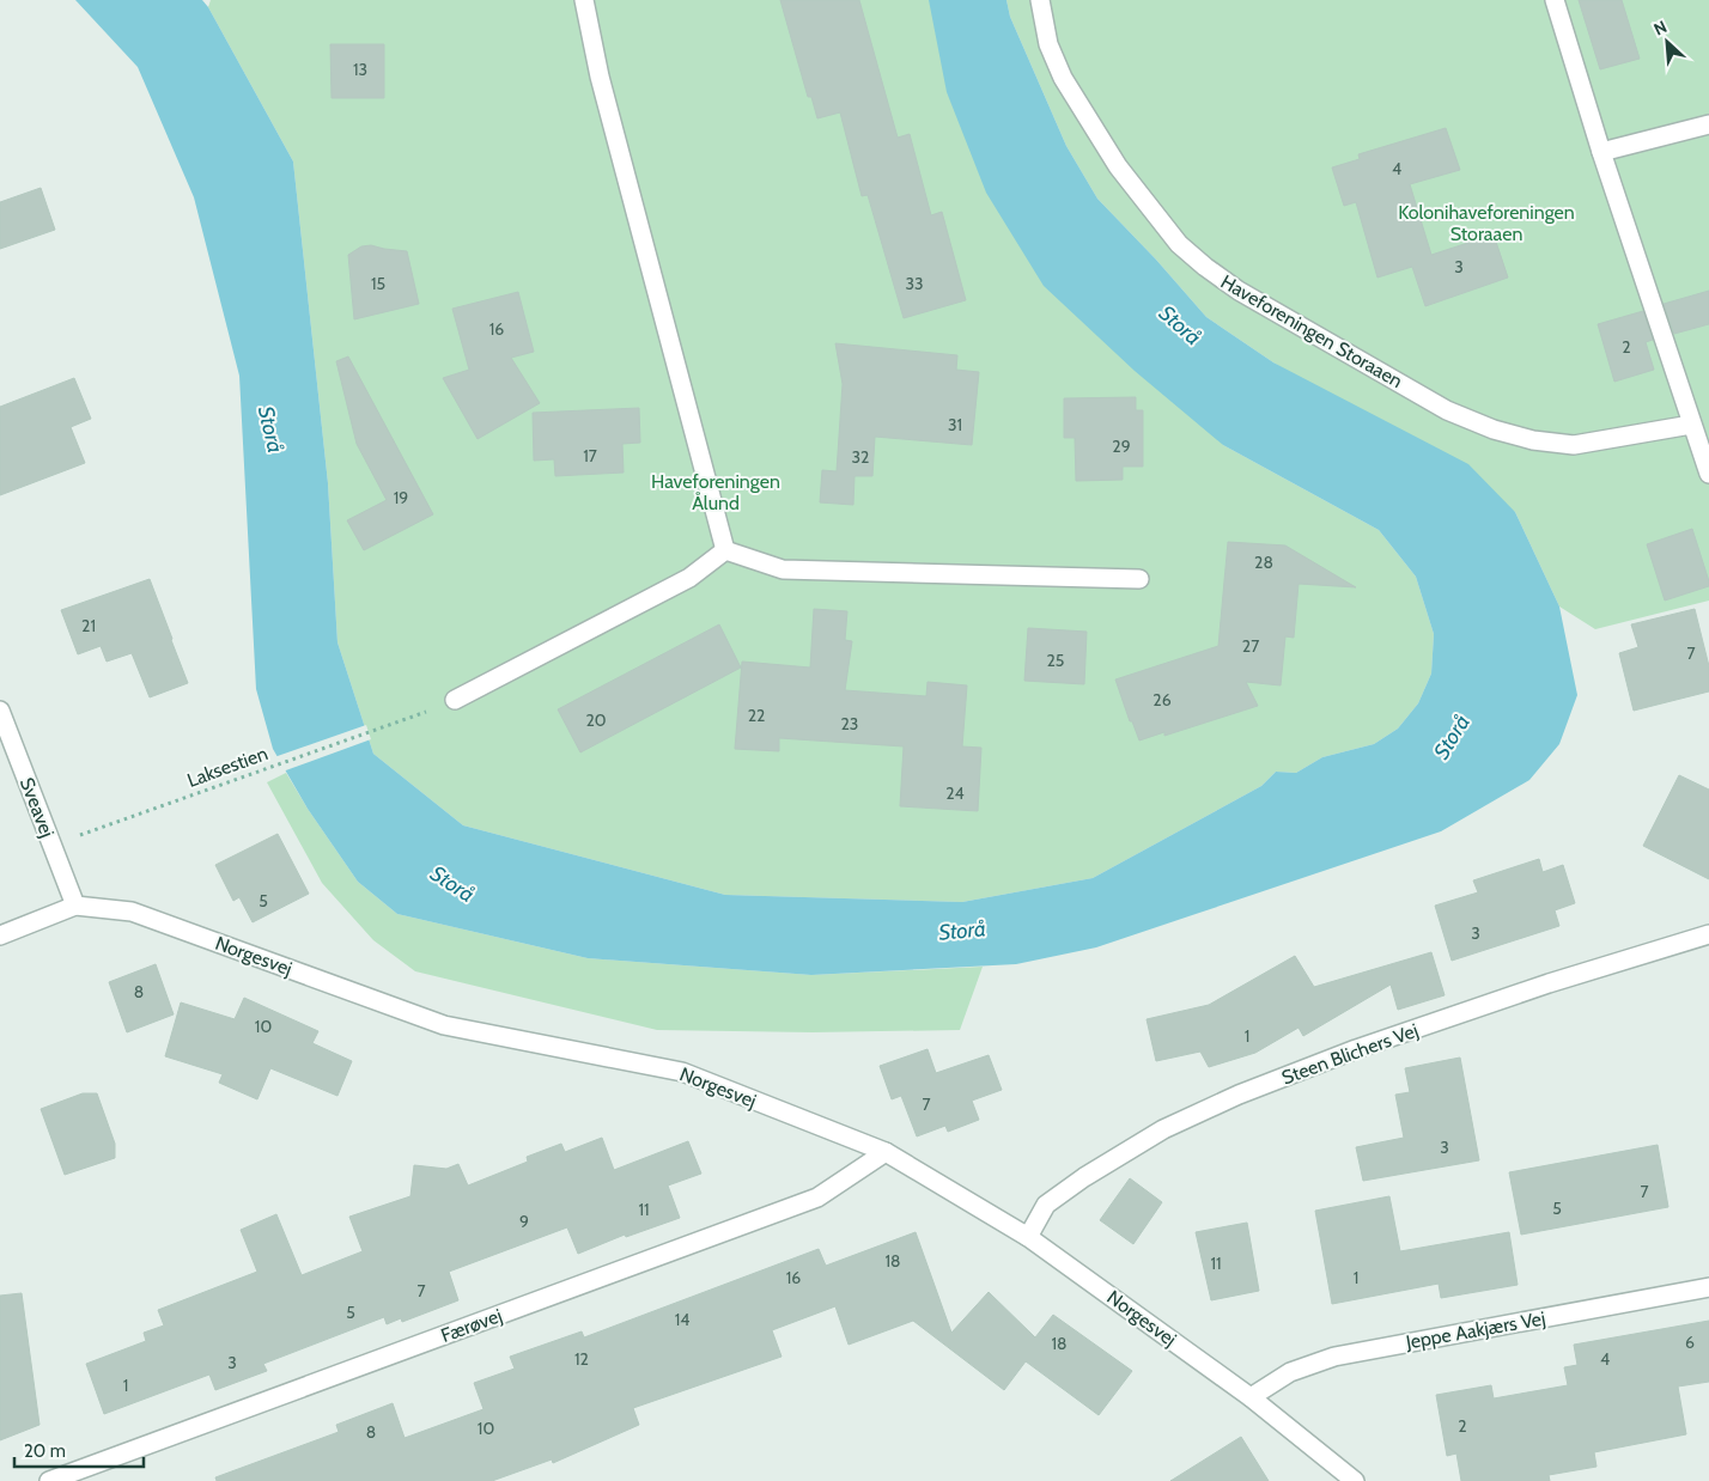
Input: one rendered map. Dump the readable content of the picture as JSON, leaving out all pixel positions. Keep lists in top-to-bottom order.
{
  "streets": {
    "street": [
      "Haveforeningen Storaaen",
      "Sveavej",
      "Norgesvej",
      "Steen Blichers Vej",
      "Færøvej",
      "Jeppe Aakjærs Vej"
    ],
    "path": ["Laksestien"]
  },
  "crossings": [
    ["Laksestien", "Sveavej"],
    ["Sveavej", "Norgesvej"],
    ["Norgesvej", "Steen Blichers Vej"],
    ["Norgesvej", "Færøvej"],
    ["Norgesvej", "Jeppe Aakjærs Vej"]
  ],
  "water": ["Storå"],
  "parks": ["Kolonihaveforeningen Storaaen", "Haveforeningen Ålund"],
  "house_numbers": [
    "13",
    "4",
    "3",
    "15",
    "33",
    "16",
    "2",
    "31",
    "29",
    "17",
    "32",
    "19",
    "28",
    "21",
    "27",
    "7",
    "25",
    "26",
    "22",
    "20",
    "23",
    "24",
    "5",
    "3",
    "8",
    "10",
    "1",
    "7",
    "3",
    "7",
    "5",
    "11",
    "9",
    "18",
    "11",
    "16",
    "1",
    "7",
    "5",
    "14",
    "6",
    "18",
    "12",
    "4",
    "3",
    "1",
    "2",
    "10",
    "8"
  ],
  "scale_bar": "20 m",
  "north": "top left"
}
